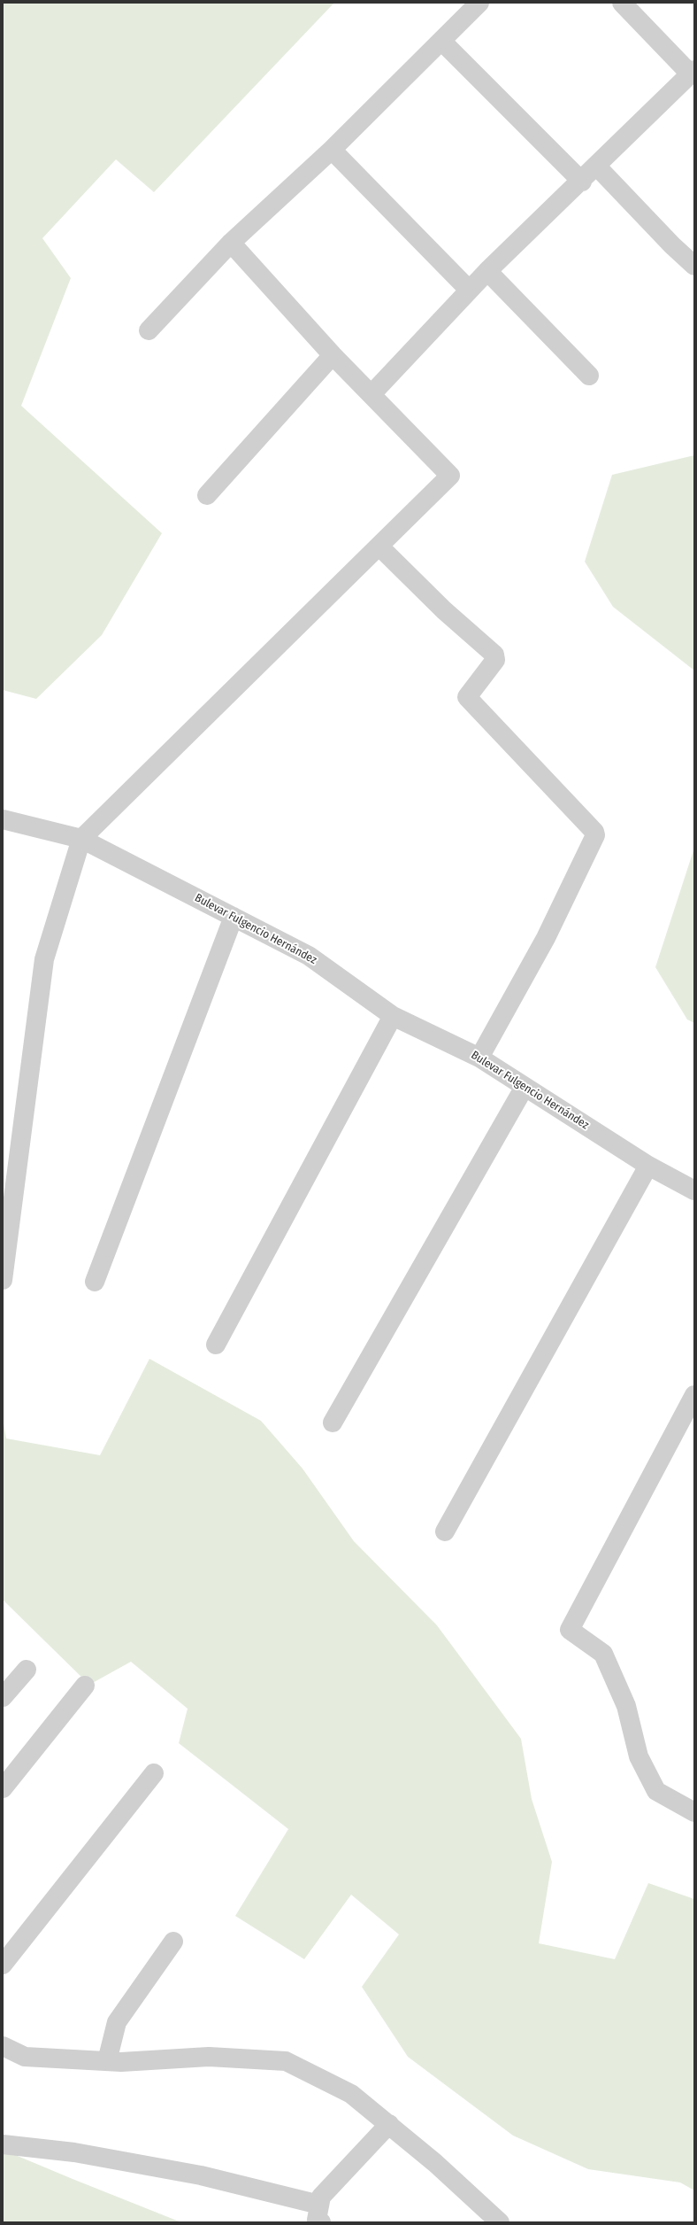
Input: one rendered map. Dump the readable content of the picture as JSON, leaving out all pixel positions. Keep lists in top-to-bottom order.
{
  "streets": {
    "street": ["Bulevar Fulgencio Hernández"]
  }
}
